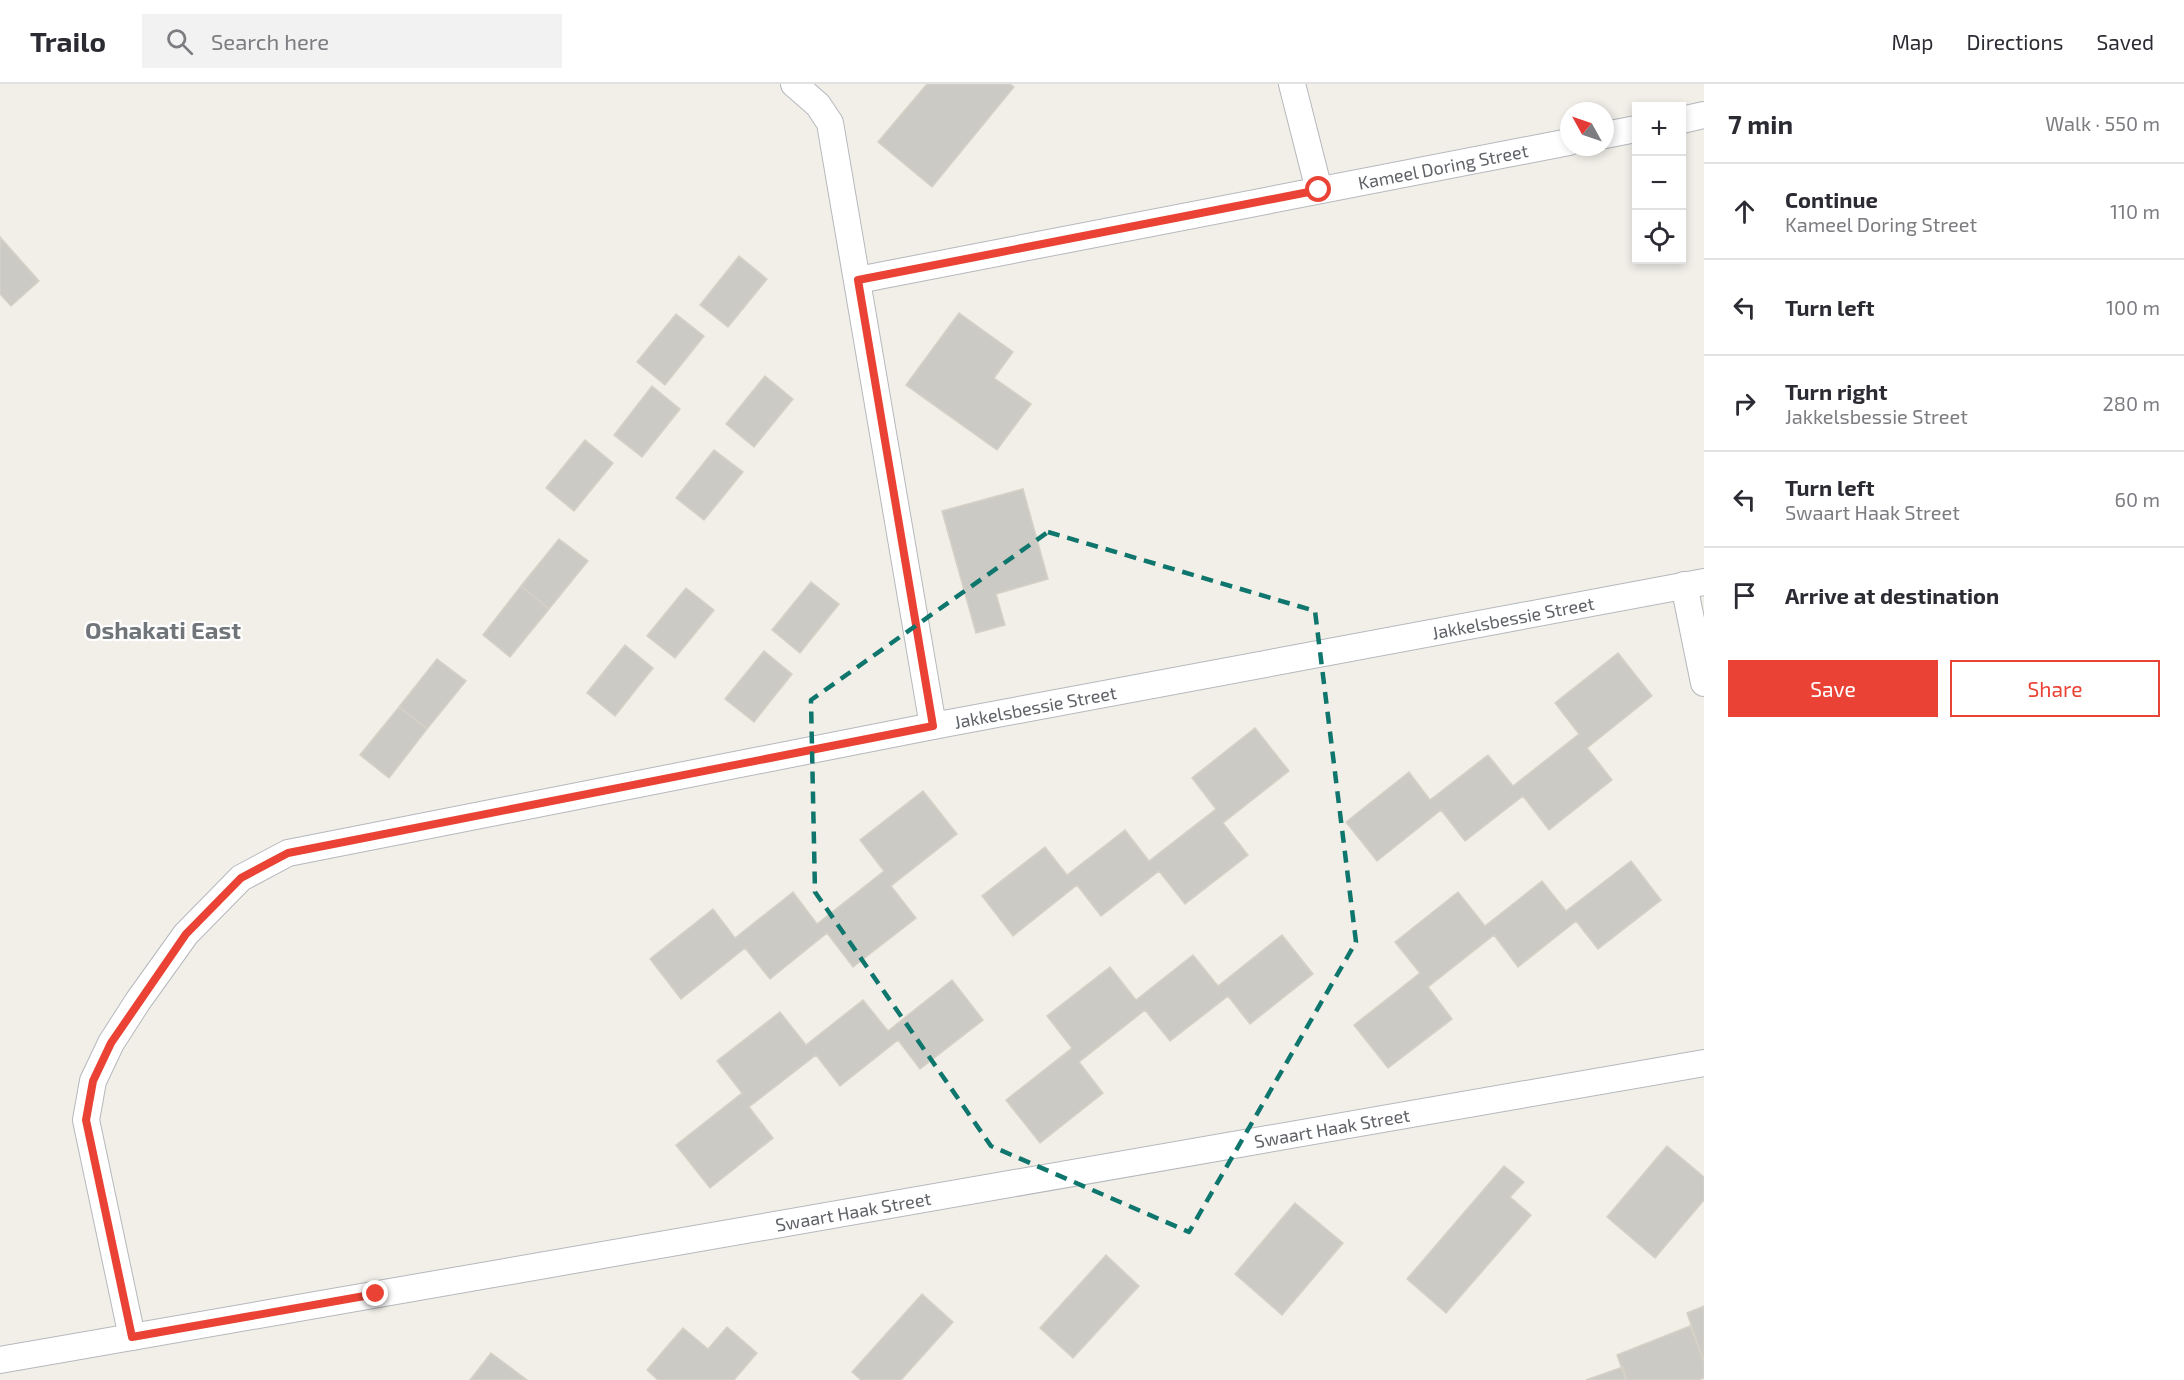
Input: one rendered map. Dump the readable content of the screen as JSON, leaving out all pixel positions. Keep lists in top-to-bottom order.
{
  "streets": {
    "street": ["Kameel Doring Street", "Jakkelsbessie Street", "Swaart Haak Street"]
  },
  "crossings": [
    ["Jakkelsbessie Street", "Swaart Haak Street"]
  ],
  "districts": ["Oshakati East"],
  "north": "top left",
  "page": {
    "header": "Trailo",
    "search": "Search here",
    "nav": ["Map", "Directions", "Saved"],
    "heading": ["7 min", "Walk · 550 m"],
    "map_buttons": ["+", "−"],
    "list": [
      ["Continue", "Kameel Doring Street", "110 m"],
      ["Turn left", "100 m"],
      ["Turn right", "Jakkelsbessie Street", "280 m"],
      ["Turn left", "Swaart Haak Street", "60 m"],
      "Arrive at destination"
    ],
    "buttons": ["Save", "Share"]
  }
}
